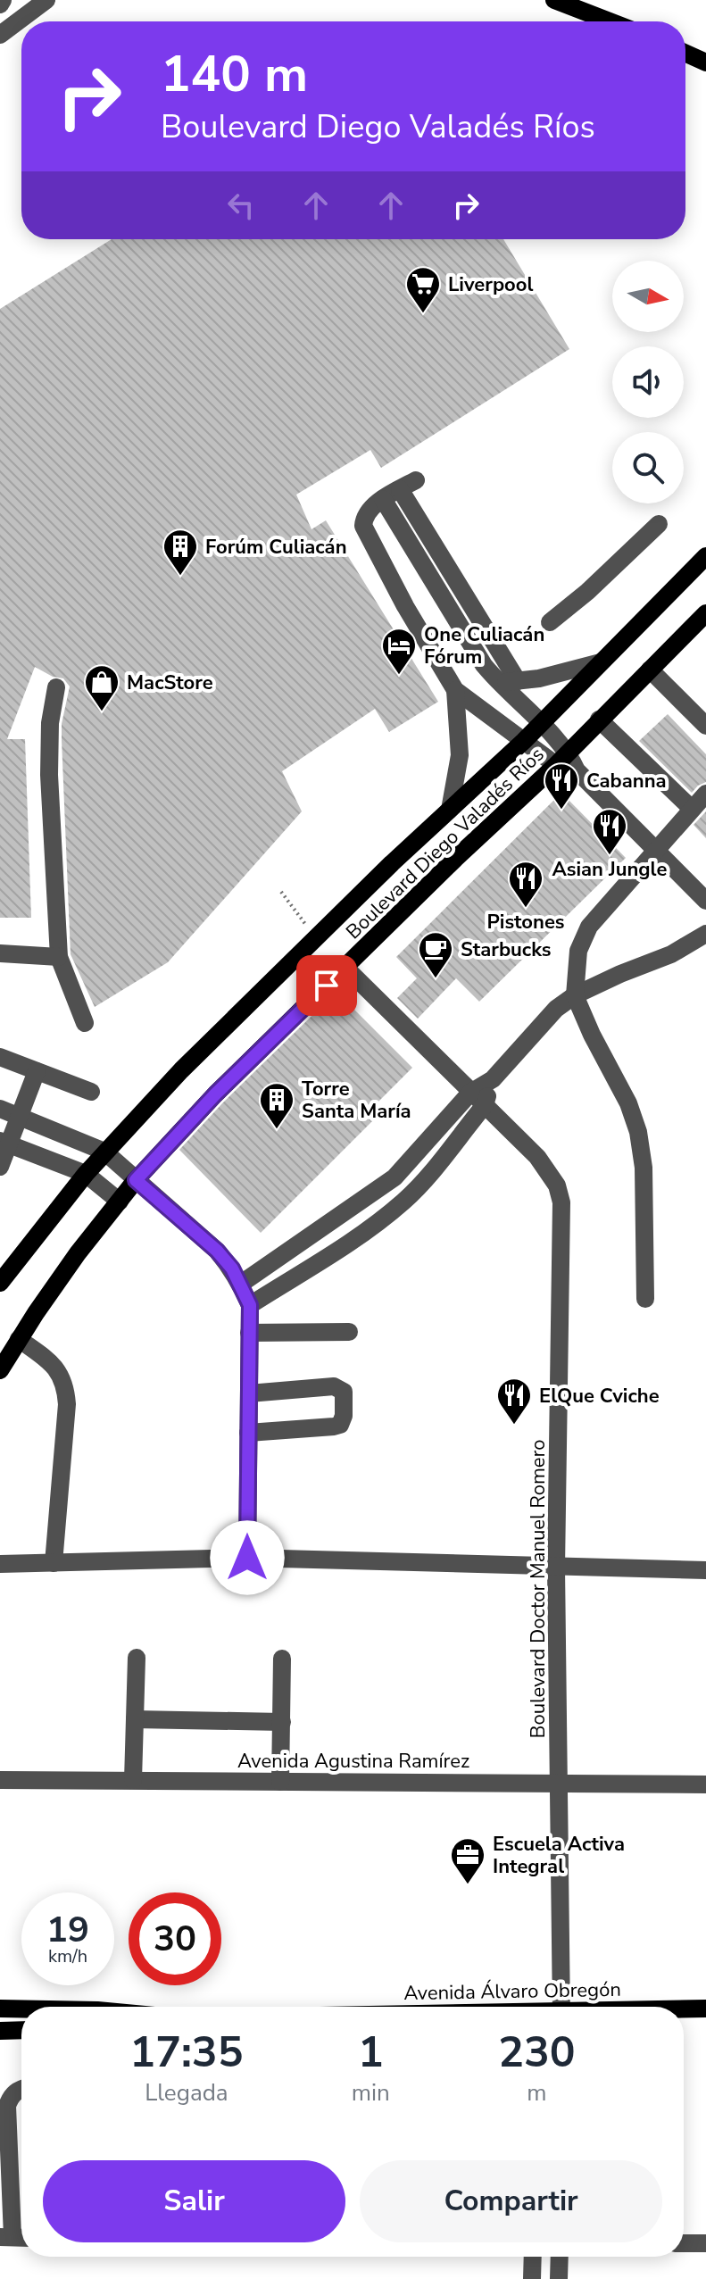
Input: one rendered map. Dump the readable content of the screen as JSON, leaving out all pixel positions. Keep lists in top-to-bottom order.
{
  "streets": {
    "main road": ["Boulevard Diego Valadés Ríos", "Avenida Álvaro Obregón"],
    "street": ["Boulevard Doctor Manuel Romero", "Avenida Agustina Ramírez"]
  },
  "crossings": [
    ["Boulevard Diego Valadés Ríos", "Boulevard Doctor Manuel Romero"],
    ["Boulevard Doctor Manuel Romero", "Avenida Agustina Ramírez"]
  ],
  "places": {
    "supermarket": ["Liverpool"],
    "building": ["Forúm Culiacán", "Torre Santa María"],
    "hotel": ["One Culiacán Fórum"],
    "shop": ["MacStore"],
    "restaurant": [
      "Cabanna",
      "Asian Jungle",
      "Pistones",
      "ElQue Cviche"
    ],
    "cafe": ["Starbucks"],
    "office": ["Escuela Activa Integral"]
  },
  "north": "right",
  "page": {
    "turn": ["140 m", "Boulevard Diego Valadés Ríos"],
    "speed": "19 km/h",
    "limit": "30",
    "eta": [
      "17:35",
      "Llegada",
      "1",
      "min",
      "230",
      "m"
    ],
    "buttons": ["Salir", "Compartir"]
  }
}
